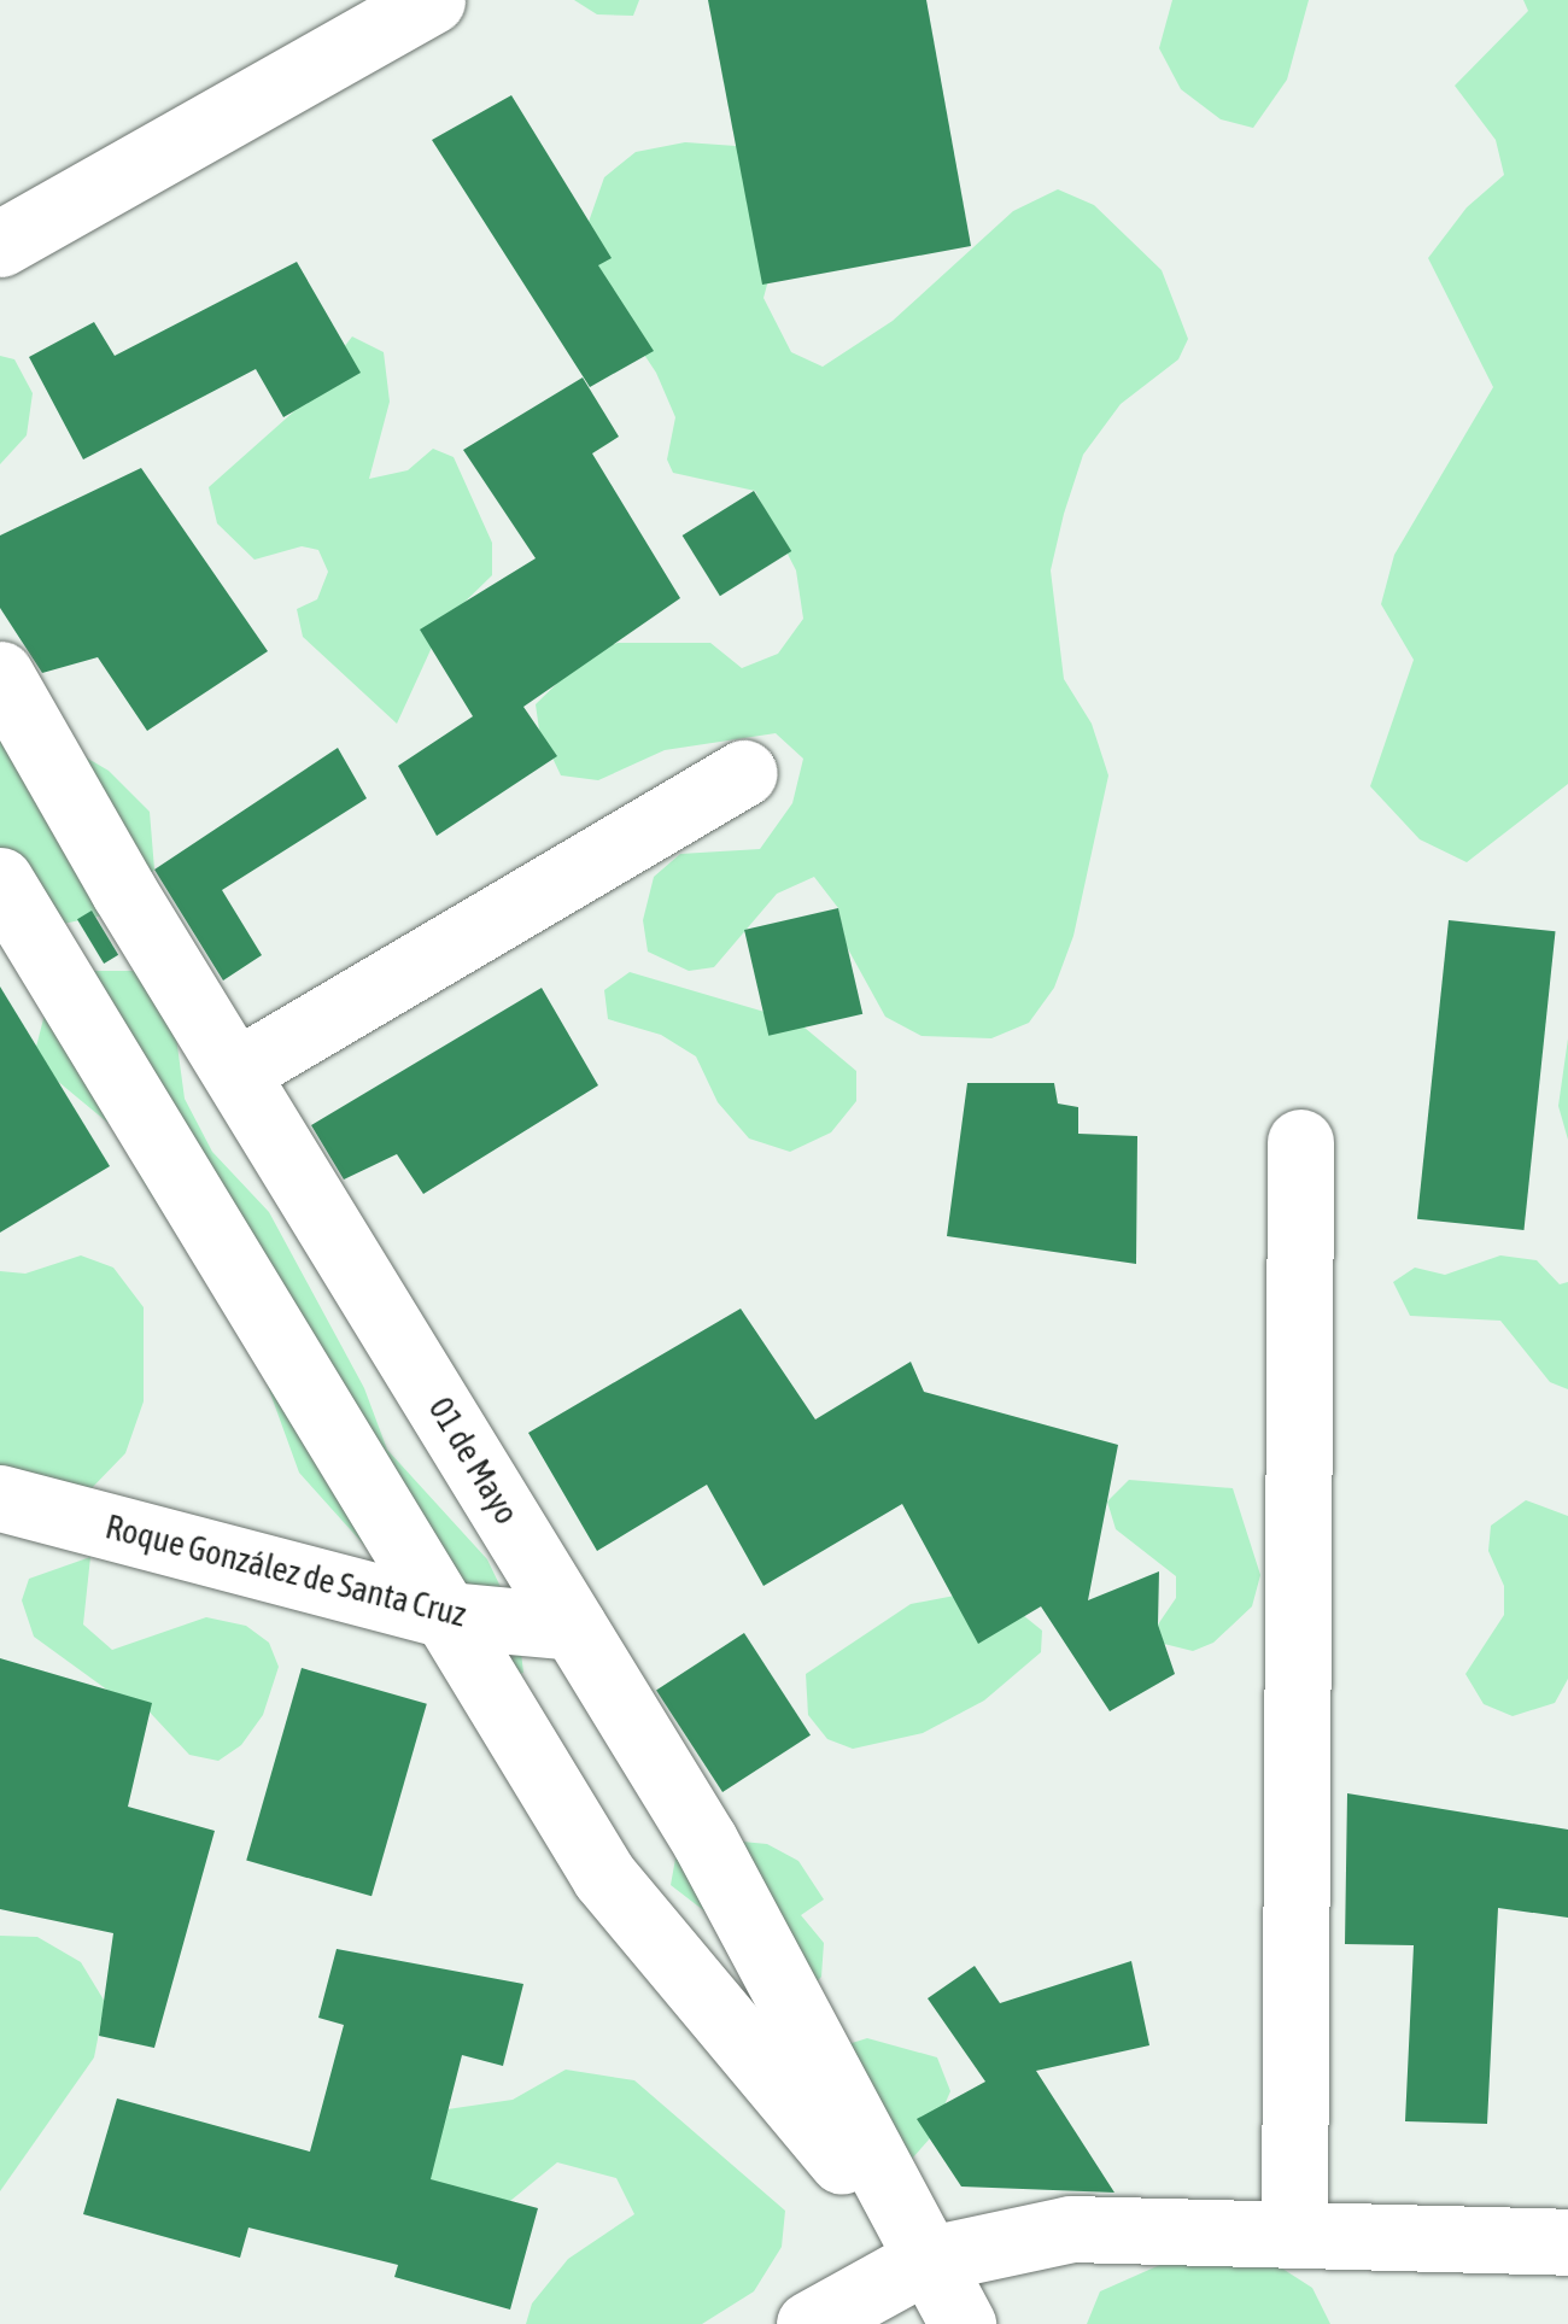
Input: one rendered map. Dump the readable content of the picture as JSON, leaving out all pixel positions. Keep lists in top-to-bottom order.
{
  "streets": {
    "street": ["01 de Mayo", "Roque González de Santa Cruz"]
  },
  "crossings": [
    ["01 de Mayo", "Roque González de Santa Cruz"]
  ]
}
